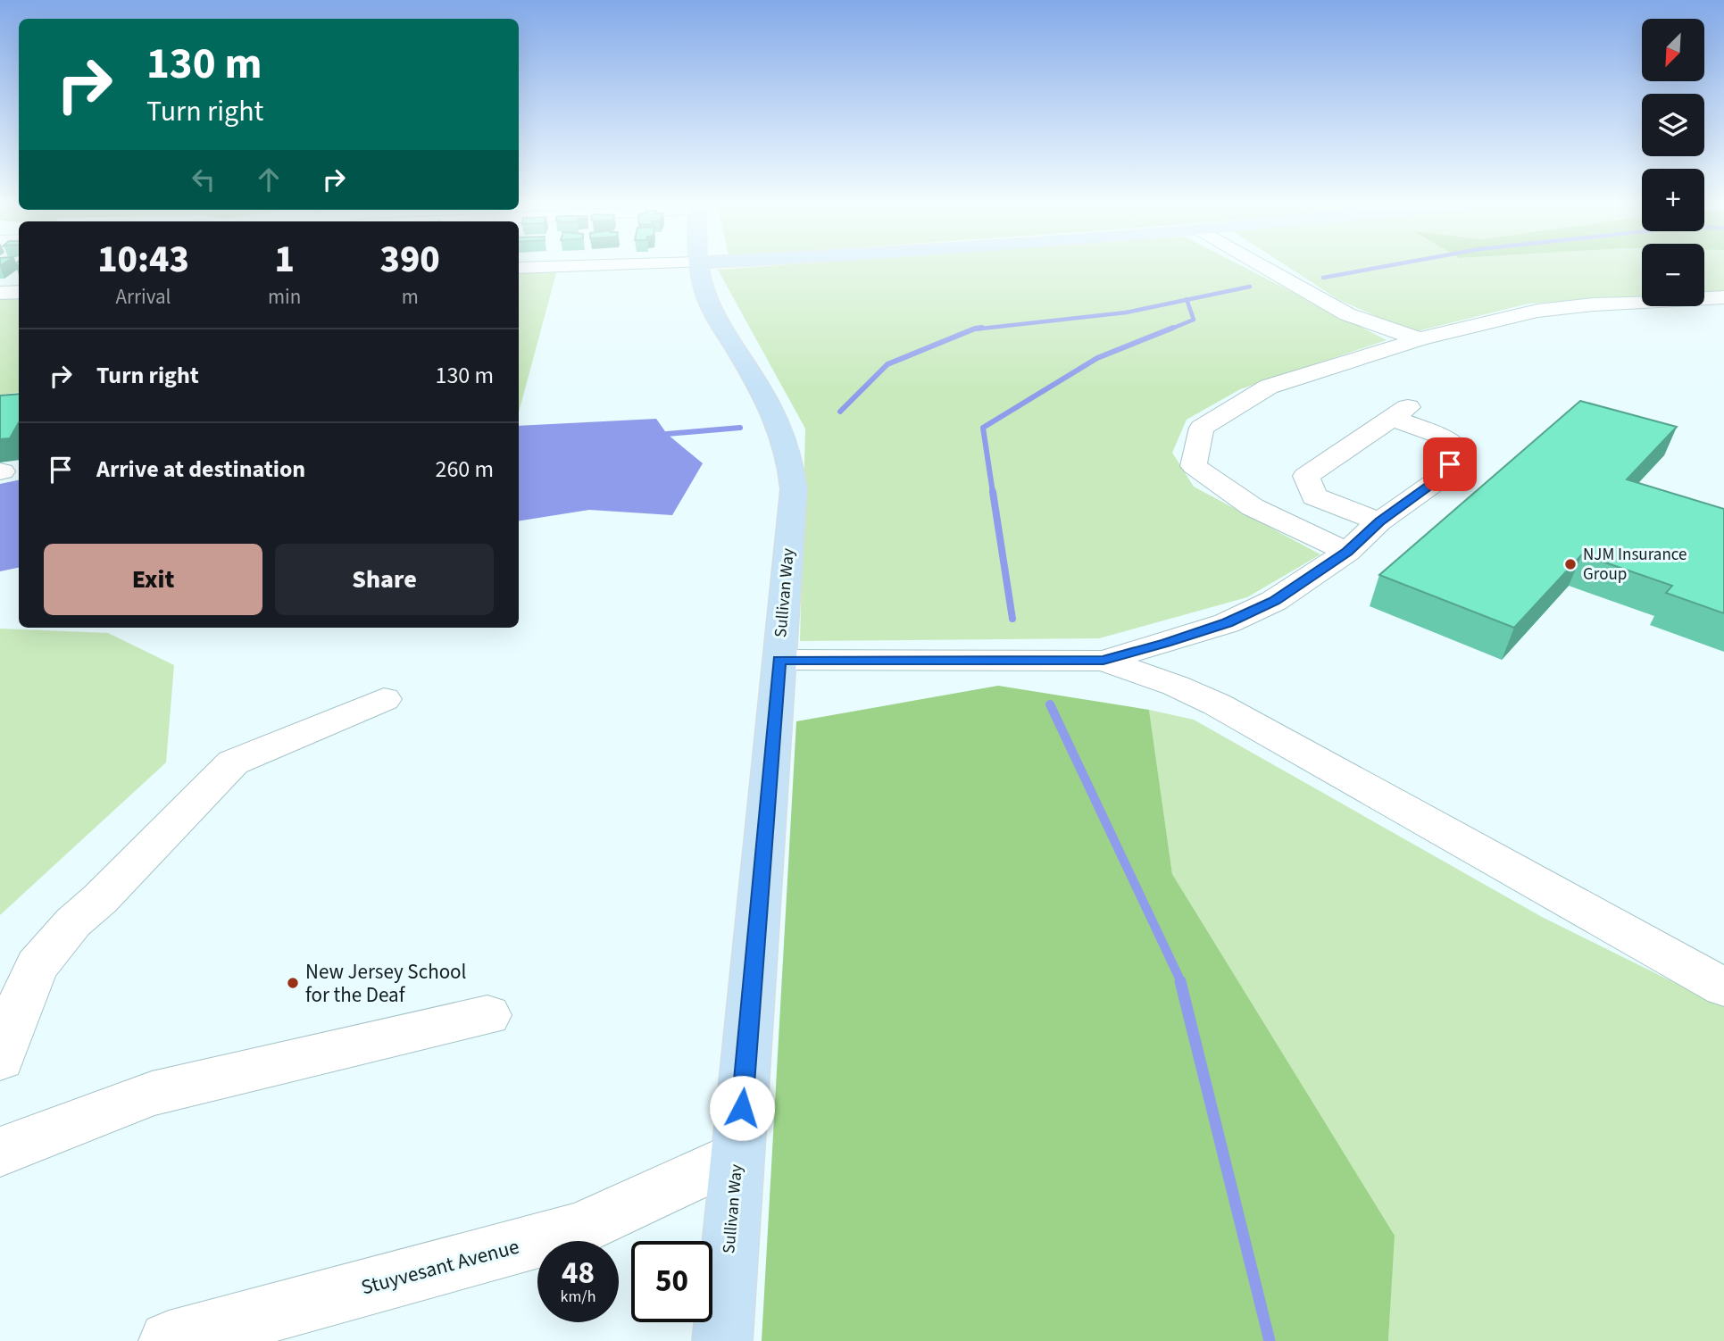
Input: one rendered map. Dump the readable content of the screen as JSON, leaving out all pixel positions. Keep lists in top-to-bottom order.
{
  "streets": {
    "main road": ["Sullivan Way"],
    "street": ["Stuyvesant Avenue"]
  },
  "crossings": [
    ["Sullivan Way", "Stuyvesant Avenue"]
  ],
  "places": ["NJM Insurance Group", "New Jersey School for the Deaf"],
  "north": "bottom left",
  "page": {
    "map_buttons": ["+", "−"],
    "turn": ["130 m", "Turn right"],
    "eta": [
      "10:43",
      "Arrival",
      "1",
      "min",
      "390",
      "m"
    ],
    "list": [
      {
        "name": "Turn right",
        "value": "130 m"
      },
      {
        "name": "Arrive at destination",
        "value": "260 m"
      }
    ],
    "buttons": ["Exit", "Share"],
    "speed": "48 km/h",
    "limit": "50"
  }
}
